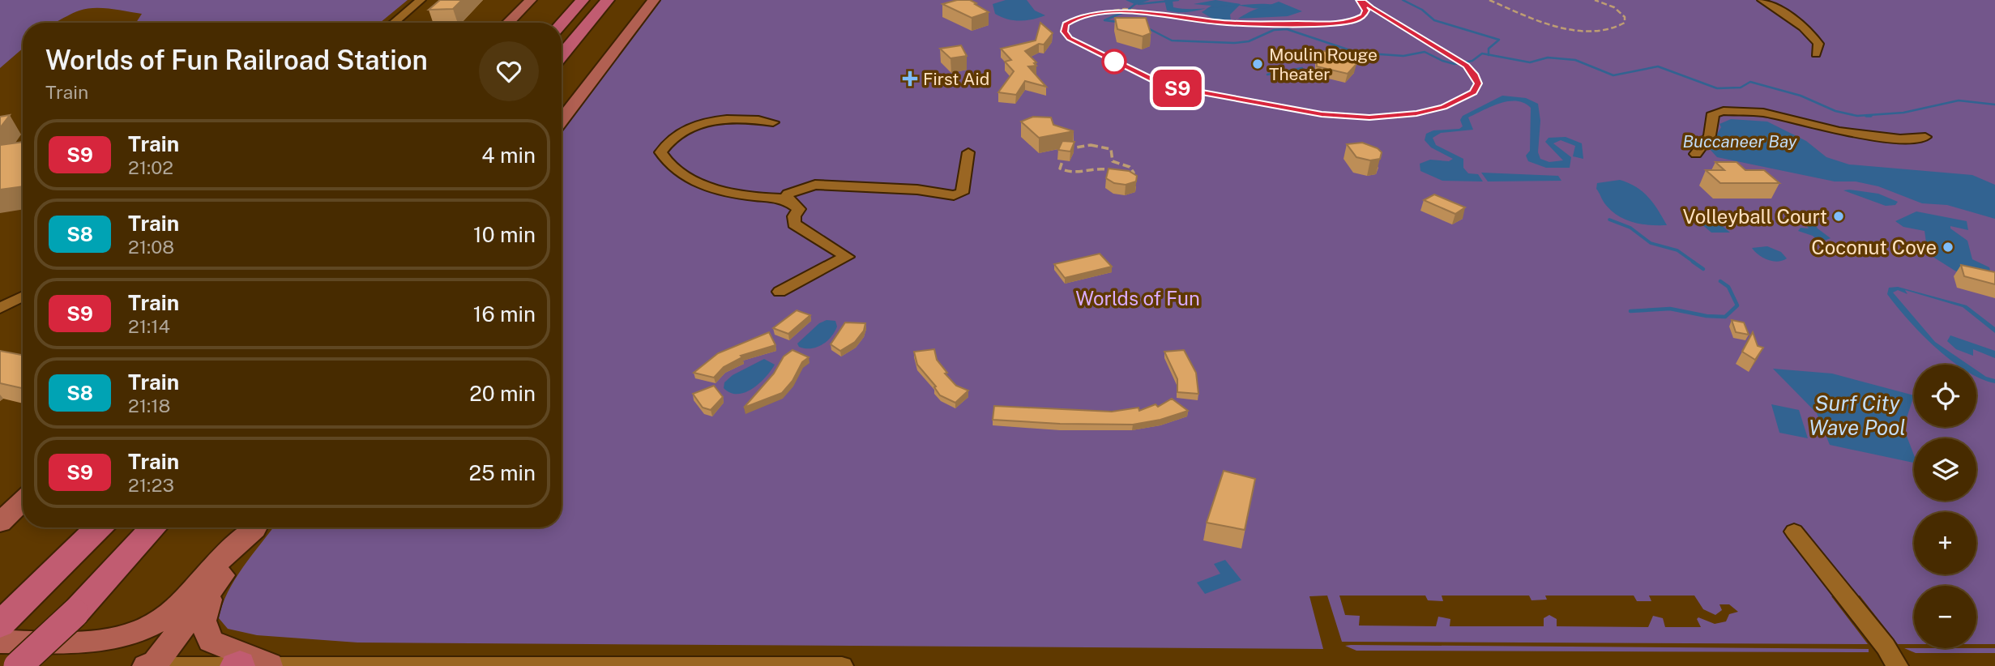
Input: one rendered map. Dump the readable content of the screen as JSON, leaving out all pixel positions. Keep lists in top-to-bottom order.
{
  "water": ["Buccaneer Bay", "Surf City Wave Pool"],
  "parks": ["Worlds of Fun"],
  "places": {
    "other": ["Moulin Rouge Theater", "Volleyball Court", "Coconut Cove"],
    "health": ["First Aid"]
  },
  "page": {
    "on_map": "S9",
    "heading": ["Worlds of Fun Railroad Station", "Train"],
    "list": [
      {
        "mark": "S9",
        "name": "Train",
        "note": "21:02",
        "value": "4 min"
      },
      {
        "mark": "S8",
        "name": "Train",
        "note": "21:08",
        "value": "10 min"
      },
      {
        "mark": "S9",
        "name": "Train",
        "note": "21:14",
        "value": "16 min"
      },
      {
        "mark": "S8",
        "name": "Train",
        "note": "21:18",
        "value": "20 min"
      },
      {
        "mark": "S9",
        "name": "Train",
        "note": "21:23",
        "value": "25 min"
      }
    ],
    "map_buttons": ["+", "−"]
  }
}
